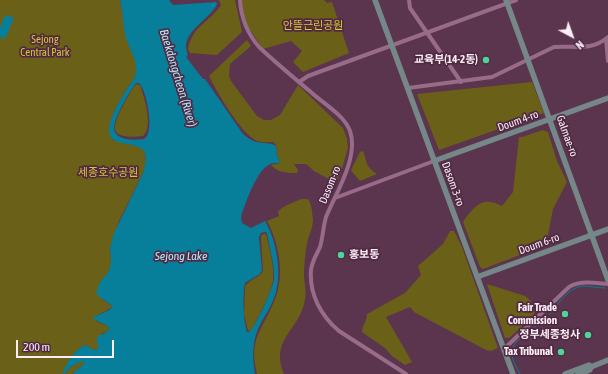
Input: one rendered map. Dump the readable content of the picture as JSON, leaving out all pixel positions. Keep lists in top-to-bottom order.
{
  "streets": {
    "street": [
      "Doum 4-ro",
      "Galmae-ro",
      "Dasom 3-ro",
      "Dasom-ro",
      "Doum 6-ro"
    ]
  },
  "crossings": [
    ["Doum 4-ro", "Galmae-ro"],
    ["Doum 4-ro", "Dasom 3-ro"],
    ["Galmae-ro", "Doum 6-ro"],
    ["Dasom 3-ro", "Doum 6-ro"]
  ],
  "water": ["Baekdongcheon (River)", "Sejong Lake"],
  "parks": ["안뜰근린공원", "Sejong Central Park", "세종호수공원"],
  "places": [
    "교육부(14-2동)",
    "홍보동",
    "Fair Trade Commission",
    "정부세종청사",
    "Tax Tribunal"
  ],
  "scale_bar": "200 m",
  "north": "bottom right"
}
